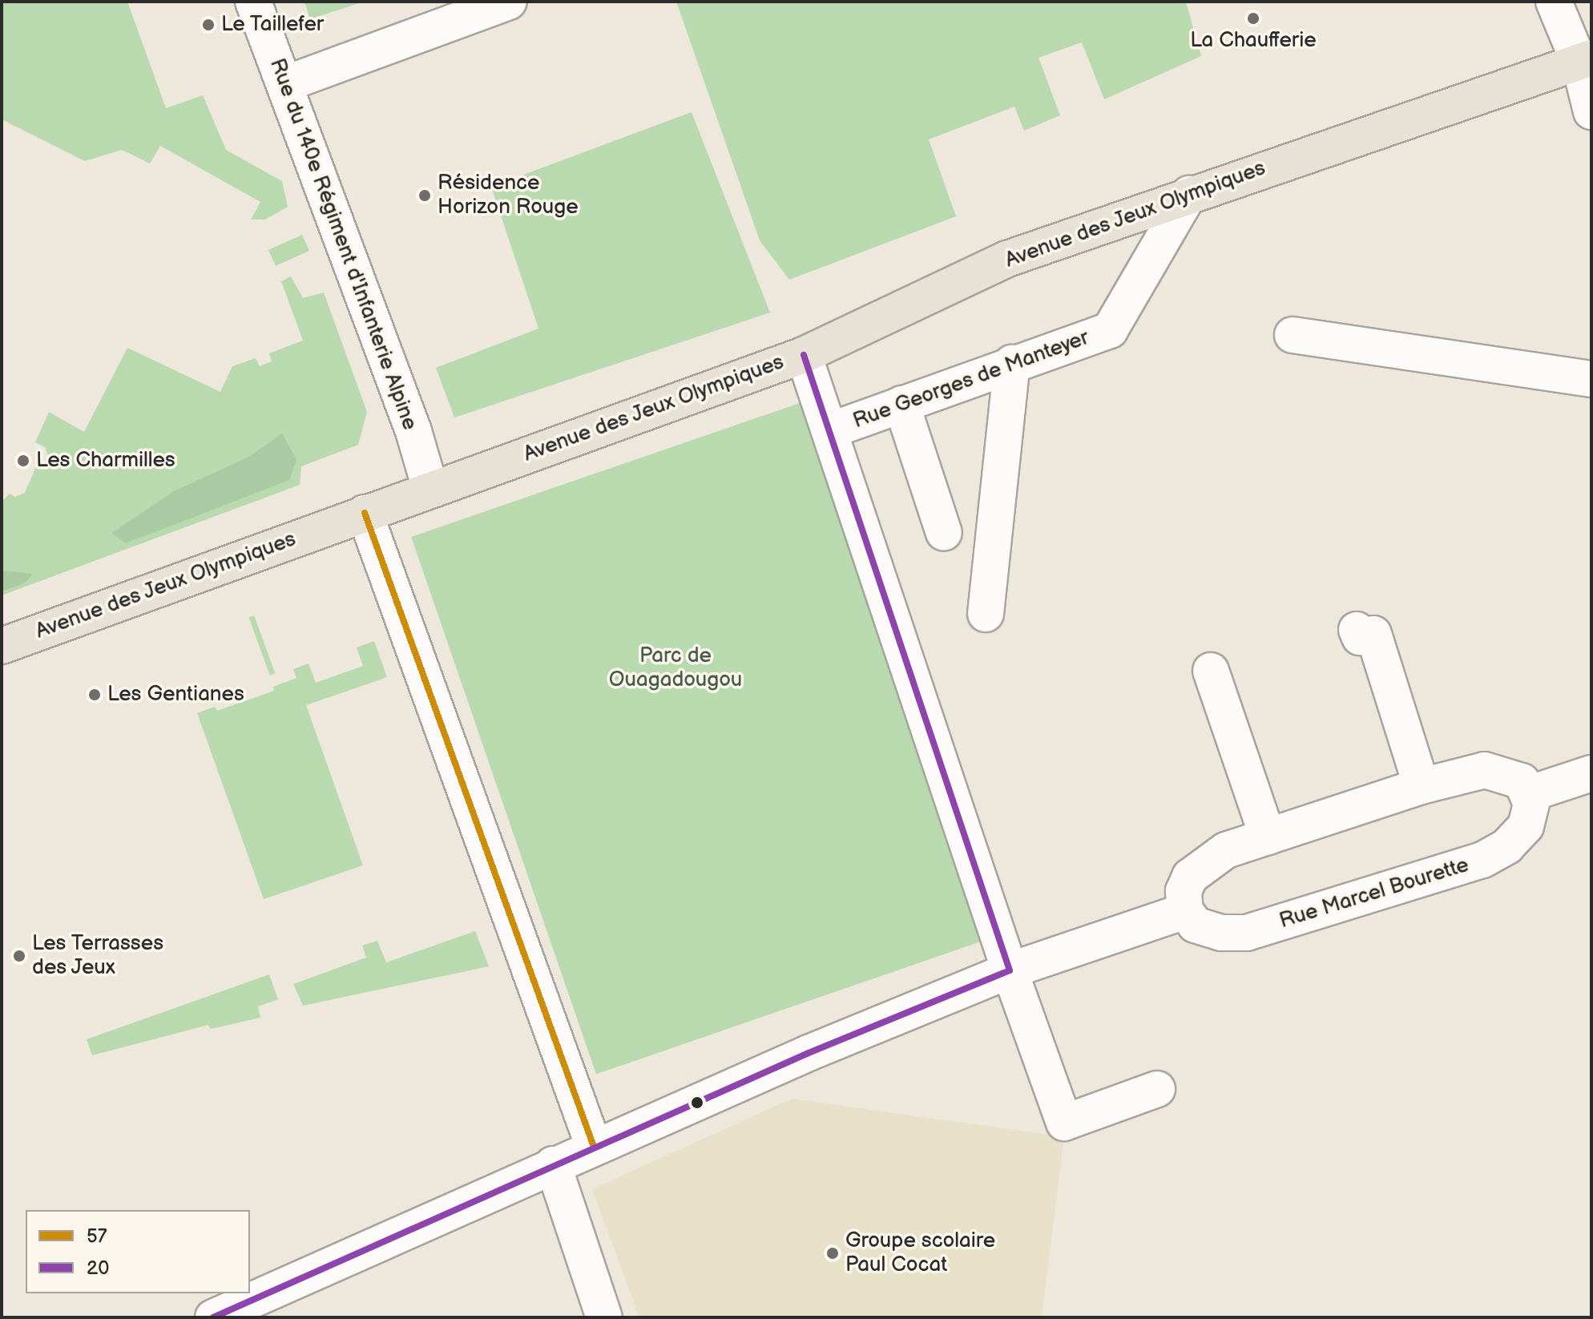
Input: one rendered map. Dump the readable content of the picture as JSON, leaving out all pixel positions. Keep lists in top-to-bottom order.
{
  "streets": {
    "main road": ["Avenue des Jeux Olympiques"],
    "street": ["Rue du 140e Régiment d'Infanterie Alpine", "Rue Georges de Manteyer", "Rue Marcel Bourette"]
  },
  "crossings": [
    ["Avenue des Jeux Olympiques", "Rue du 140e Régiment d'Infanterie Alpine"],
    ["Avenue des Jeux Olympiques", "Rue Georges de Manteyer"]
  ],
  "parks": ["Parc de Ouagadougou"],
  "places": [
    "La Chaufferie",
    "Le Taillefer",
    "Résidence Horizon Rouge",
    "Les Charmilles",
    "Les Gentianes",
    "Les Terrasses des Jeux",
    "Groupe scolaire Paul Cocat"
  ],
  "lines": ["transit line 20", "transit line 57"],
  "legend": ["57", "20"]
}
